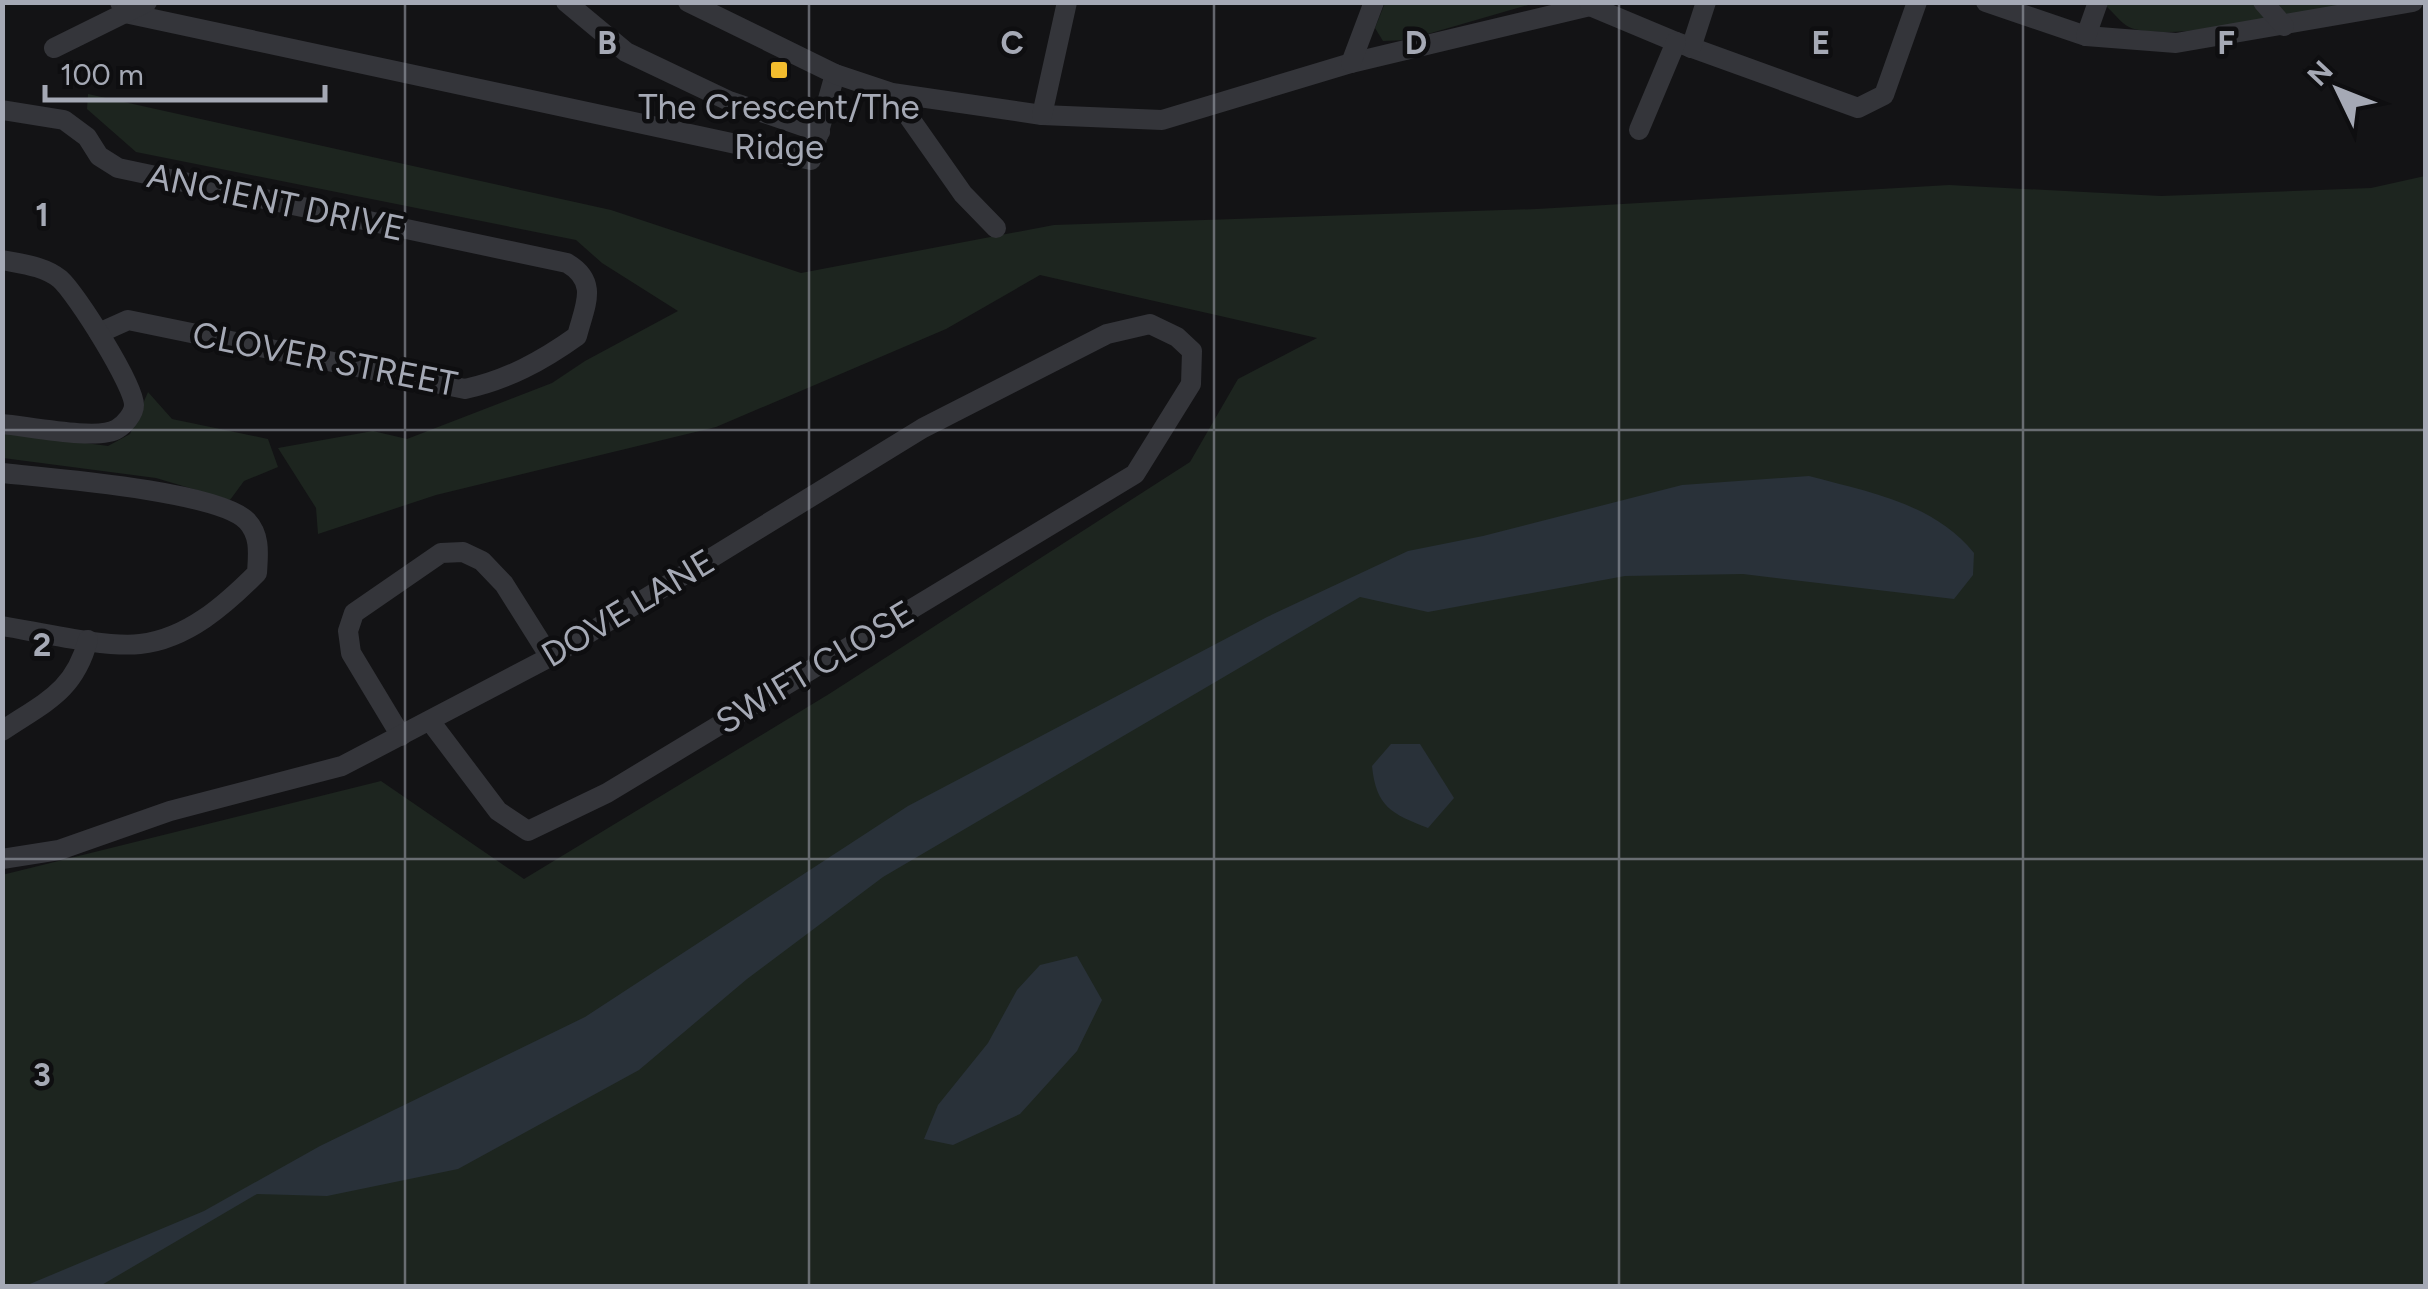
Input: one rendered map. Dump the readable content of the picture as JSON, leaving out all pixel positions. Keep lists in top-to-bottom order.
{
  "streets": {
    "street": [
      "ANCIENT DRIVE",
      "CLOVER STREET",
      "DOVE LANE",
      "SWIFT CLOSE"
    ]
  },
  "crossings": [
    ["ANCIENT DRIVE", "CLOVER STREET"],
    ["DOVE LANE", "SWIFT CLOSE"]
  ],
  "places": {
    "transit": ["The Crescent/The Ridge"]
  },
  "scale_bar": "100 m",
  "north": "top left",
  "grid": {
    "columns": [
      "B",
      "C",
      "D",
      "E",
      "F"
    ],
    "rows": ["1", "2", "3"]
  }
}
